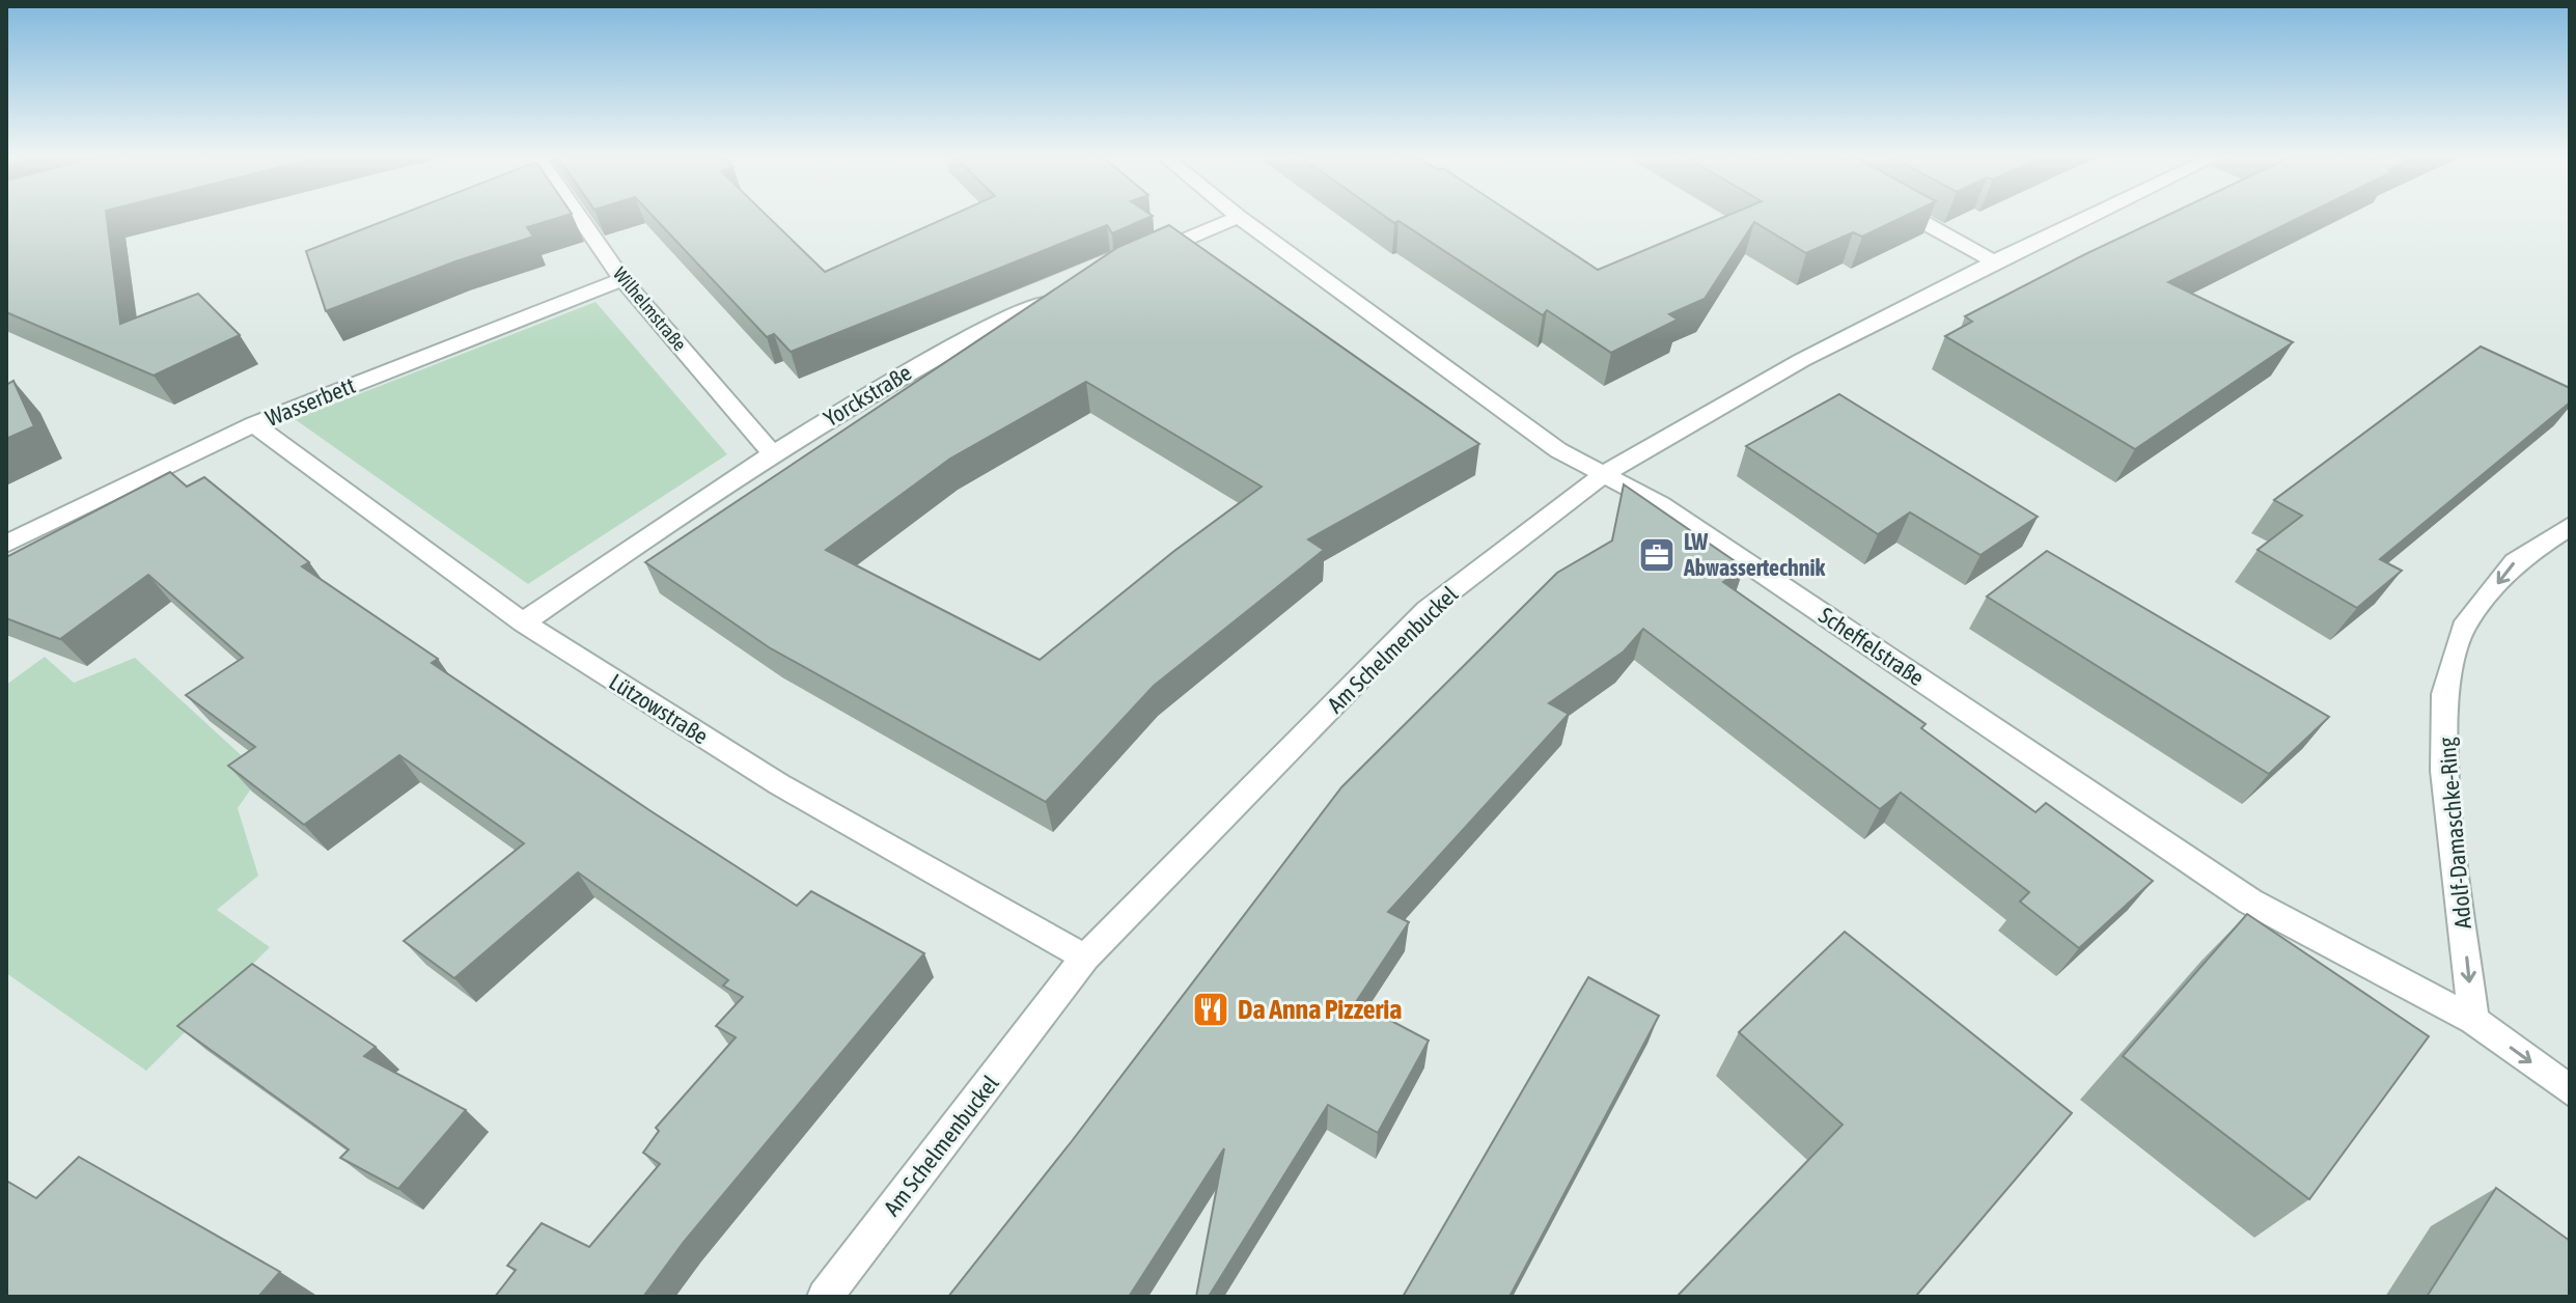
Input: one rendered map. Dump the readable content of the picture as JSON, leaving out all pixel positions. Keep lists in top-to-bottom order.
{
  "streets": {
    "street": [
      "Wilhelmstraße",
      "Yorckstraße",
      "Wasserbett",
      "Scheffelstraße",
      "Am Schelmenbuckel",
      "Lützowstraße",
      "Adolf-Damaschke-Ring"
    ]
  },
  "crossings": [
    ["Wilhelmstraße", "Yorckstraße"],
    ["Wilhelmstraße", "Wasserbett"],
    ["Yorckstraße", "Lützowstraße"],
    ["Wasserbett", "Lützowstraße"],
    ["Scheffelstraße", "Am Schelmenbuckel"],
    ["Scheffelstraße", "Adolf-Damaschke-Ring"],
    ["Am Schelmenbuckel", "Lützowstraße"]
  ],
  "one_way": ["Adolf-Damaschke-Ring"],
  "places": {
    "office": ["LW Abwassertechnik"],
    "restaurant": ["Da Anna Pizzeria"]
  }
}
